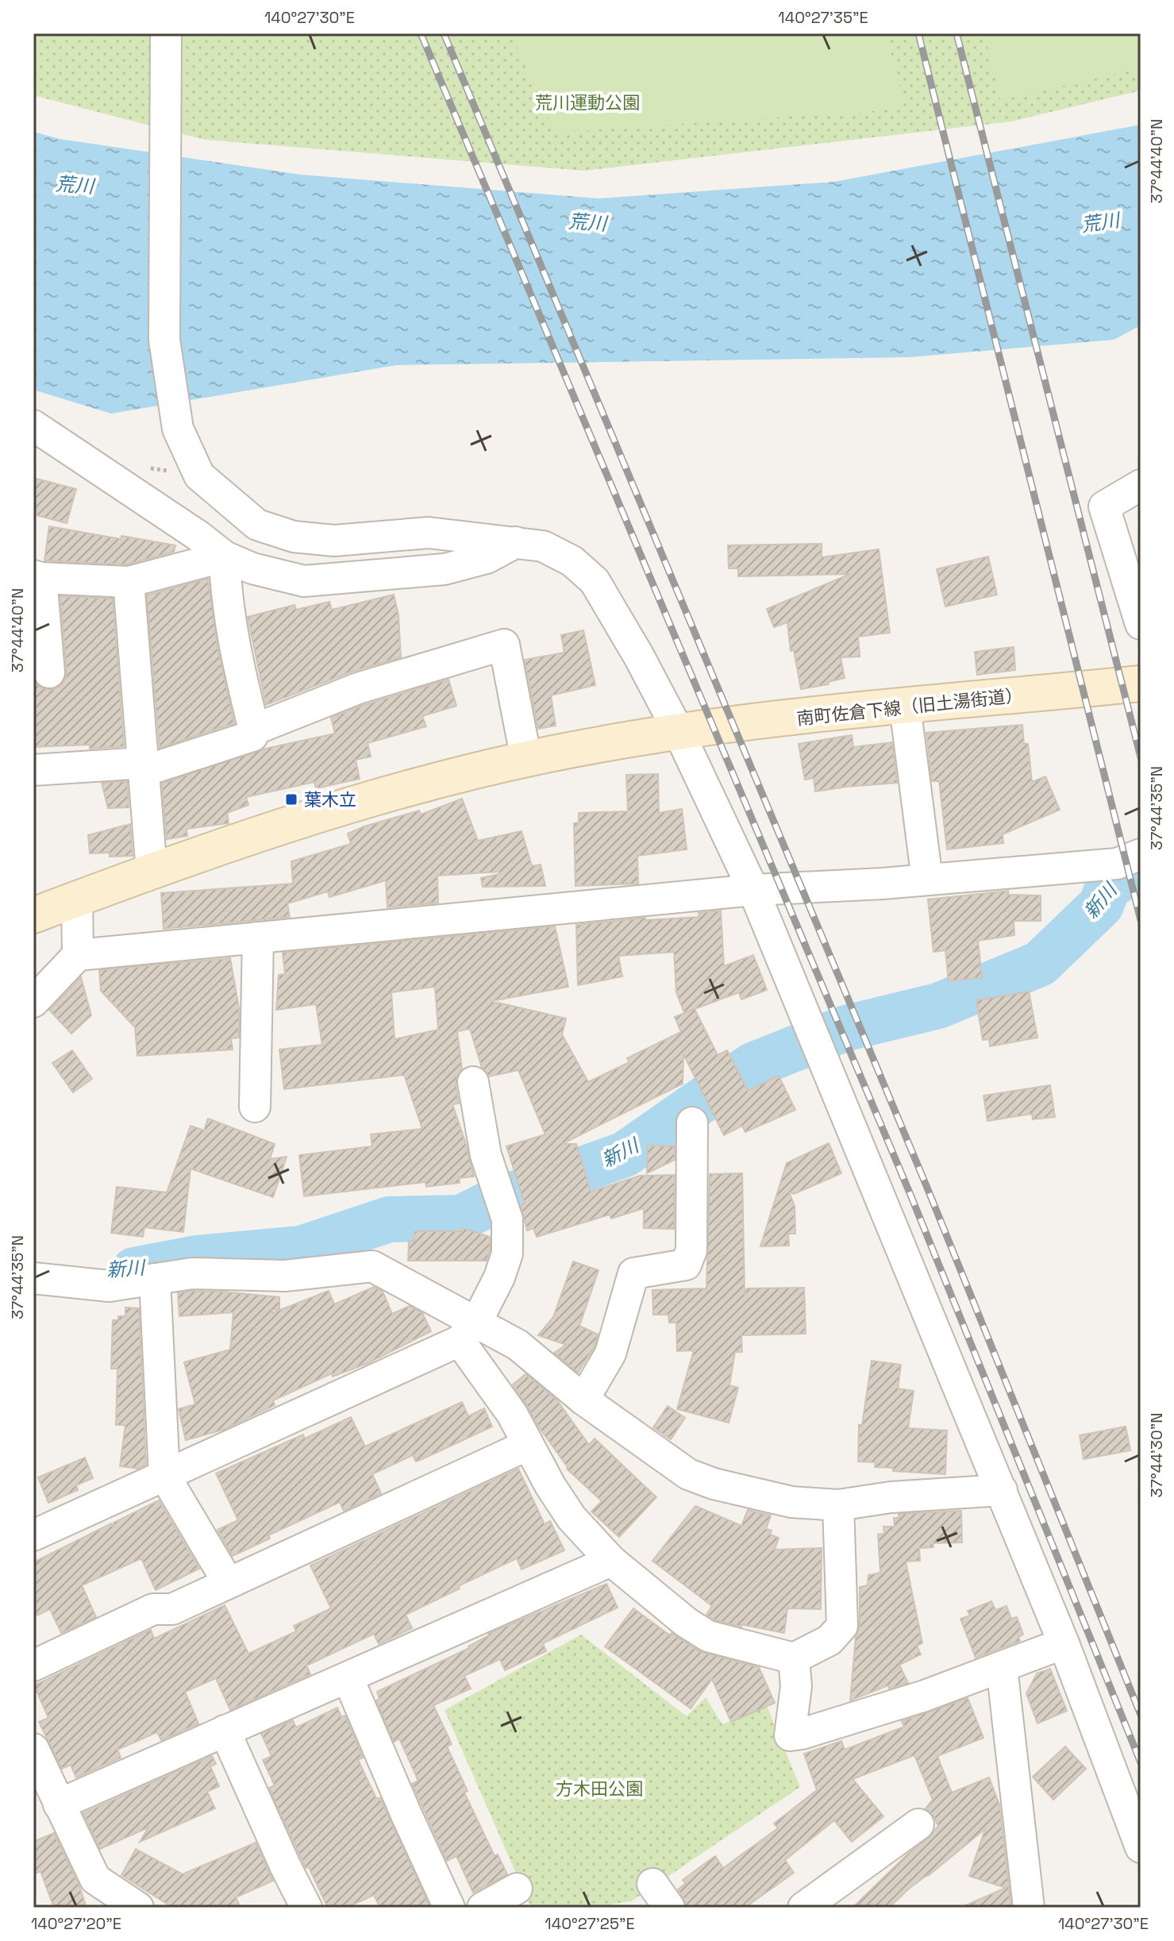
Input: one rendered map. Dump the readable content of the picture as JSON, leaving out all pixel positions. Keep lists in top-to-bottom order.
{
  "streets": {
    "street": ["南町佐倉下線（旧土湯街道）"]
  },
  "water": ["荒川", "新川"],
  "parks": ["荒川運動公園", "方木田公園"],
  "places": {
    "transit": ["葉木立"]
  },
  "coordinates": [
    "140°27'30\"E",
    "140°27'35\"E",
    "37°44'40\"N",
    "37°44'35\"N",
    "37°44'30\"N",
    "140°27'20\"E",
    "140°27'25\"E"
  ]
}
